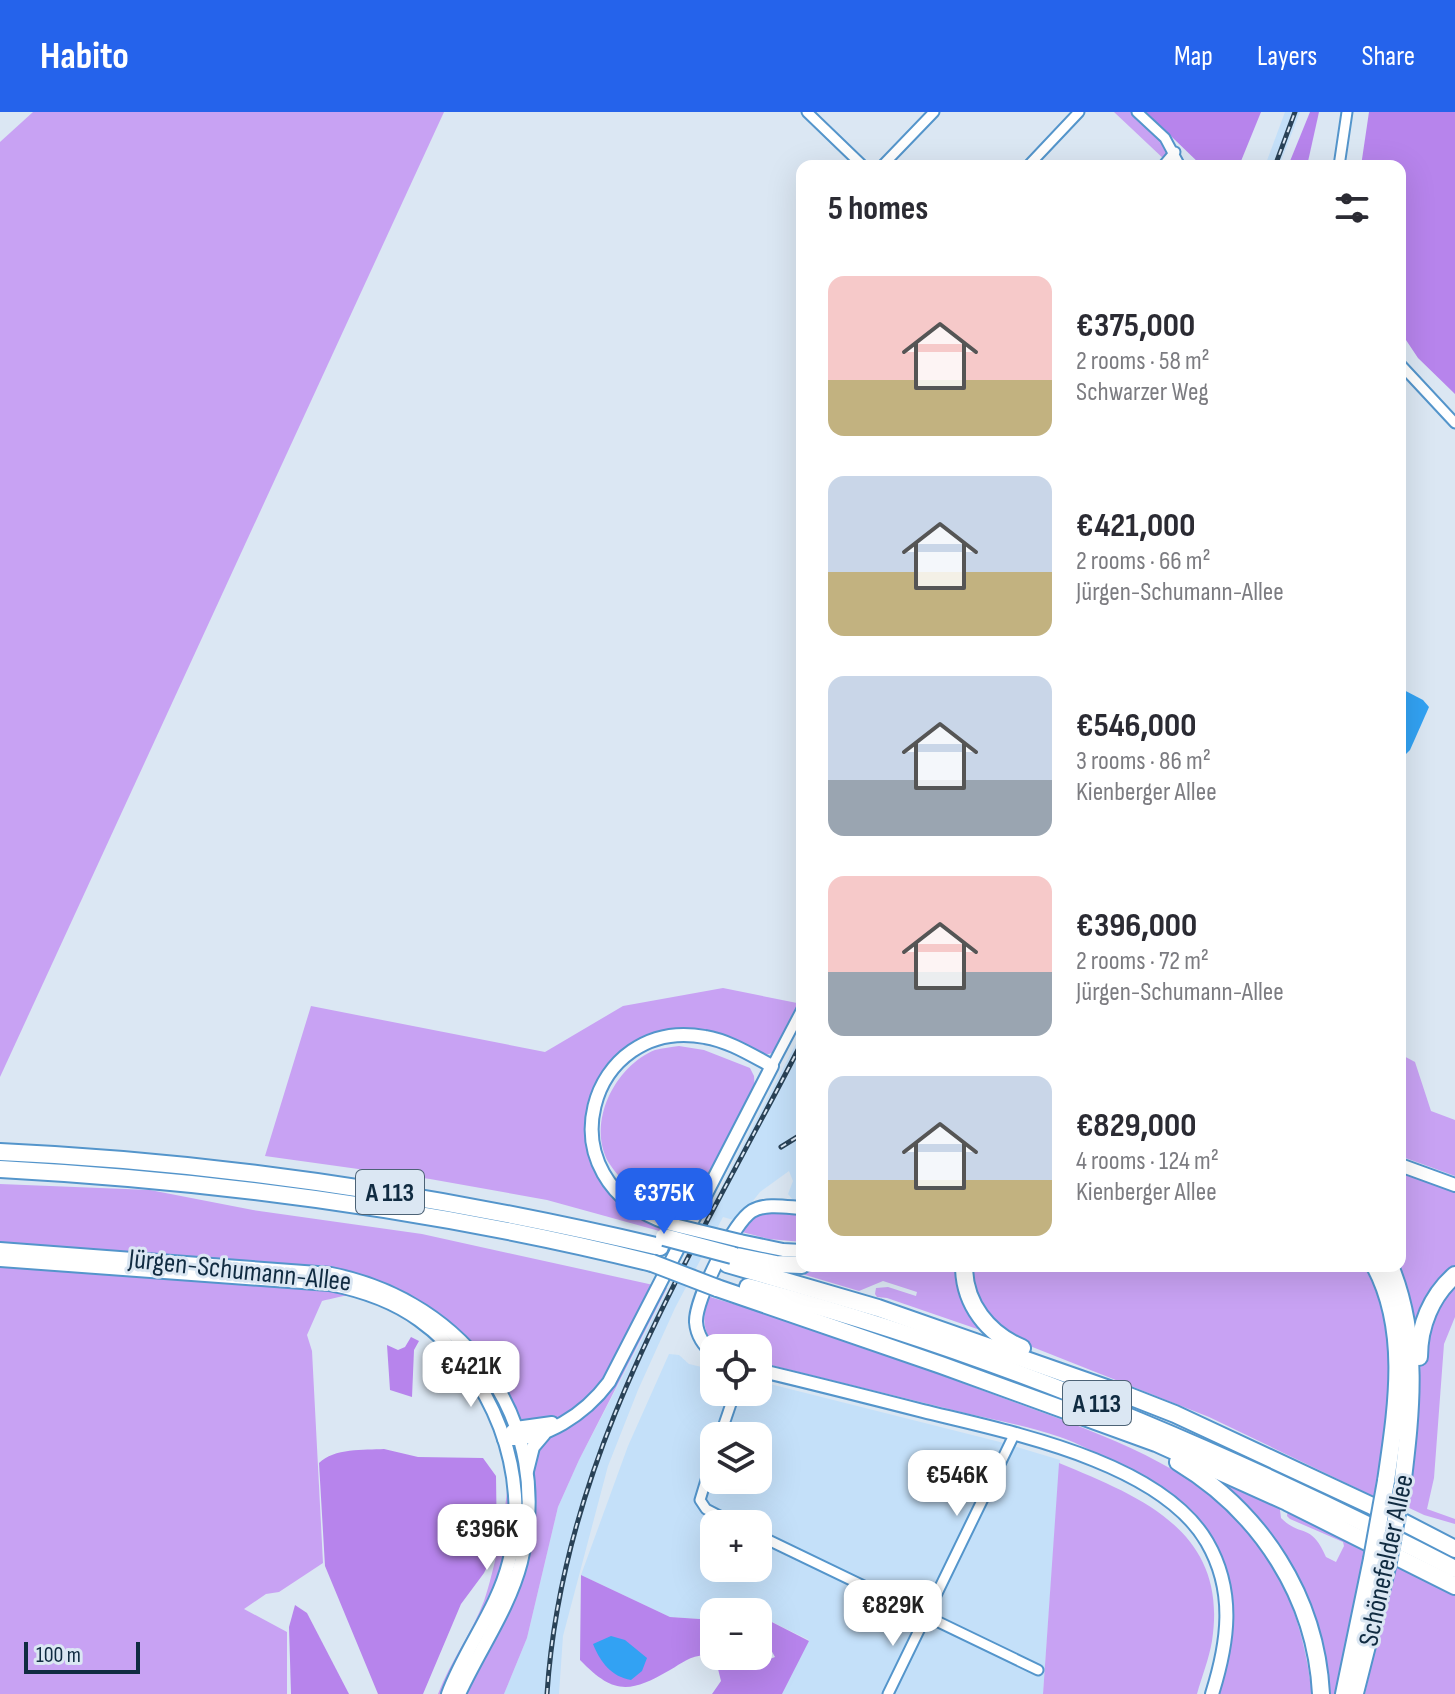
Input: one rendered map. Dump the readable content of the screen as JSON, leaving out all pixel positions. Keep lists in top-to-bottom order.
{
  "streets": {
    "highway": ["A 113", "Schönefelder Allee"],
    "street": ["Jürgen-Schumann-Allee"]
  },
  "scale_bar": "100 m",
  "page": {
    "header": "Habito",
    "nav": ["Map", "Layers", "Share"],
    "heading": "5 homes",
    "list": [
      {
        "name": "€375,000",
        "note": "2 rooms · 58 m² · Schwarzer Weg"
      },
      {
        "name": "€421,000",
        "note": "2 rooms · 66 m² · Jürgen-Schumann-Allee"
      },
      {
        "name": "€546,000",
        "note": "3 rooms · 86 m² · Kienberger Allee"
      },
      {
        "name": "€396,000",
        "note": "2 rooms · 72 m² · Jürgen-Schumann-Allee"
      },
      {
        "name": "€829,000",
        "note": "4 rooms · 124 m² · Kienberger Allee"
      }
    ],
    "price": [
      "€375K",
      "€421K",
      "€546K",
      "€396K",
      "€829K"
    ],
    "map_buttons": ["+", "−"],
    "scale": "100 m"
  }
}
